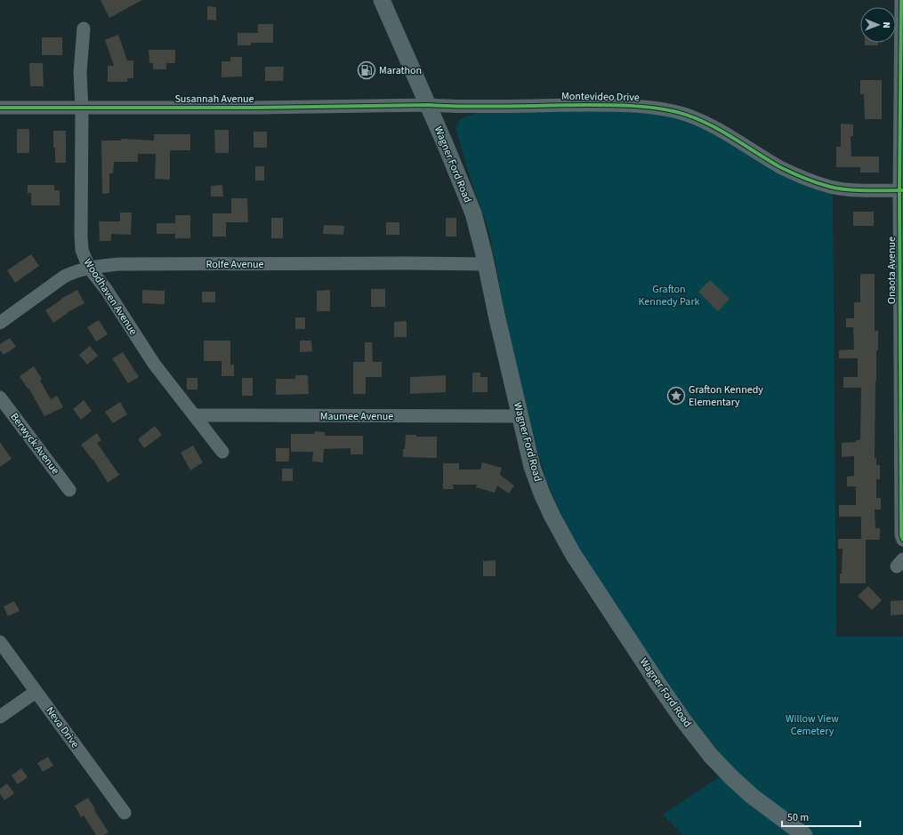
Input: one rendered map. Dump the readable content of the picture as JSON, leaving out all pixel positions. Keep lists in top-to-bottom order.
{
  "streets": {
    "main road": ["Wagner Ford Road"],
    "street": [
      "Montevideo Drive",
      "Susannah Avenue",
      "Rolfe Avenue",
      "Onaota Avenue",
      "Woodhaven Avenue",
      "Maumee Avenue",
      "Berwyck Avenue",
      "Neva Drive"
    ]
  },
  "crossings": [
    ["Montevideo Drive", "Susannah Avenue"],
    ["Montevideo Drive", "Wagner Ford Road"],
    ["Montevideo Drive", "Onaota Avenue"],
    ["Susannah Avenue", "Wagner Ford Road"],
    ["Susannah Avenue", "Woodhaven Avenue"],
    ["Wagner Ford Road", "Rolfe Avenue"],
    ["Wagner Ford Road", "Maumee Avenue"],
    ["Rolfe Avenue", "Woodhaven Avenue"],
    ["Woodhaven Avenue", "Maumee Avenue"]
  ],
  "parks": ["Grafton Kennedy Park", "Willow View Cemetery"],
  "places": {
    "fuel station": ["Marathon"],
    "place": ["Grafton Kennedy Elementary"]
  },
  "scale_bar": "50 m",
  "north": "right"
}
